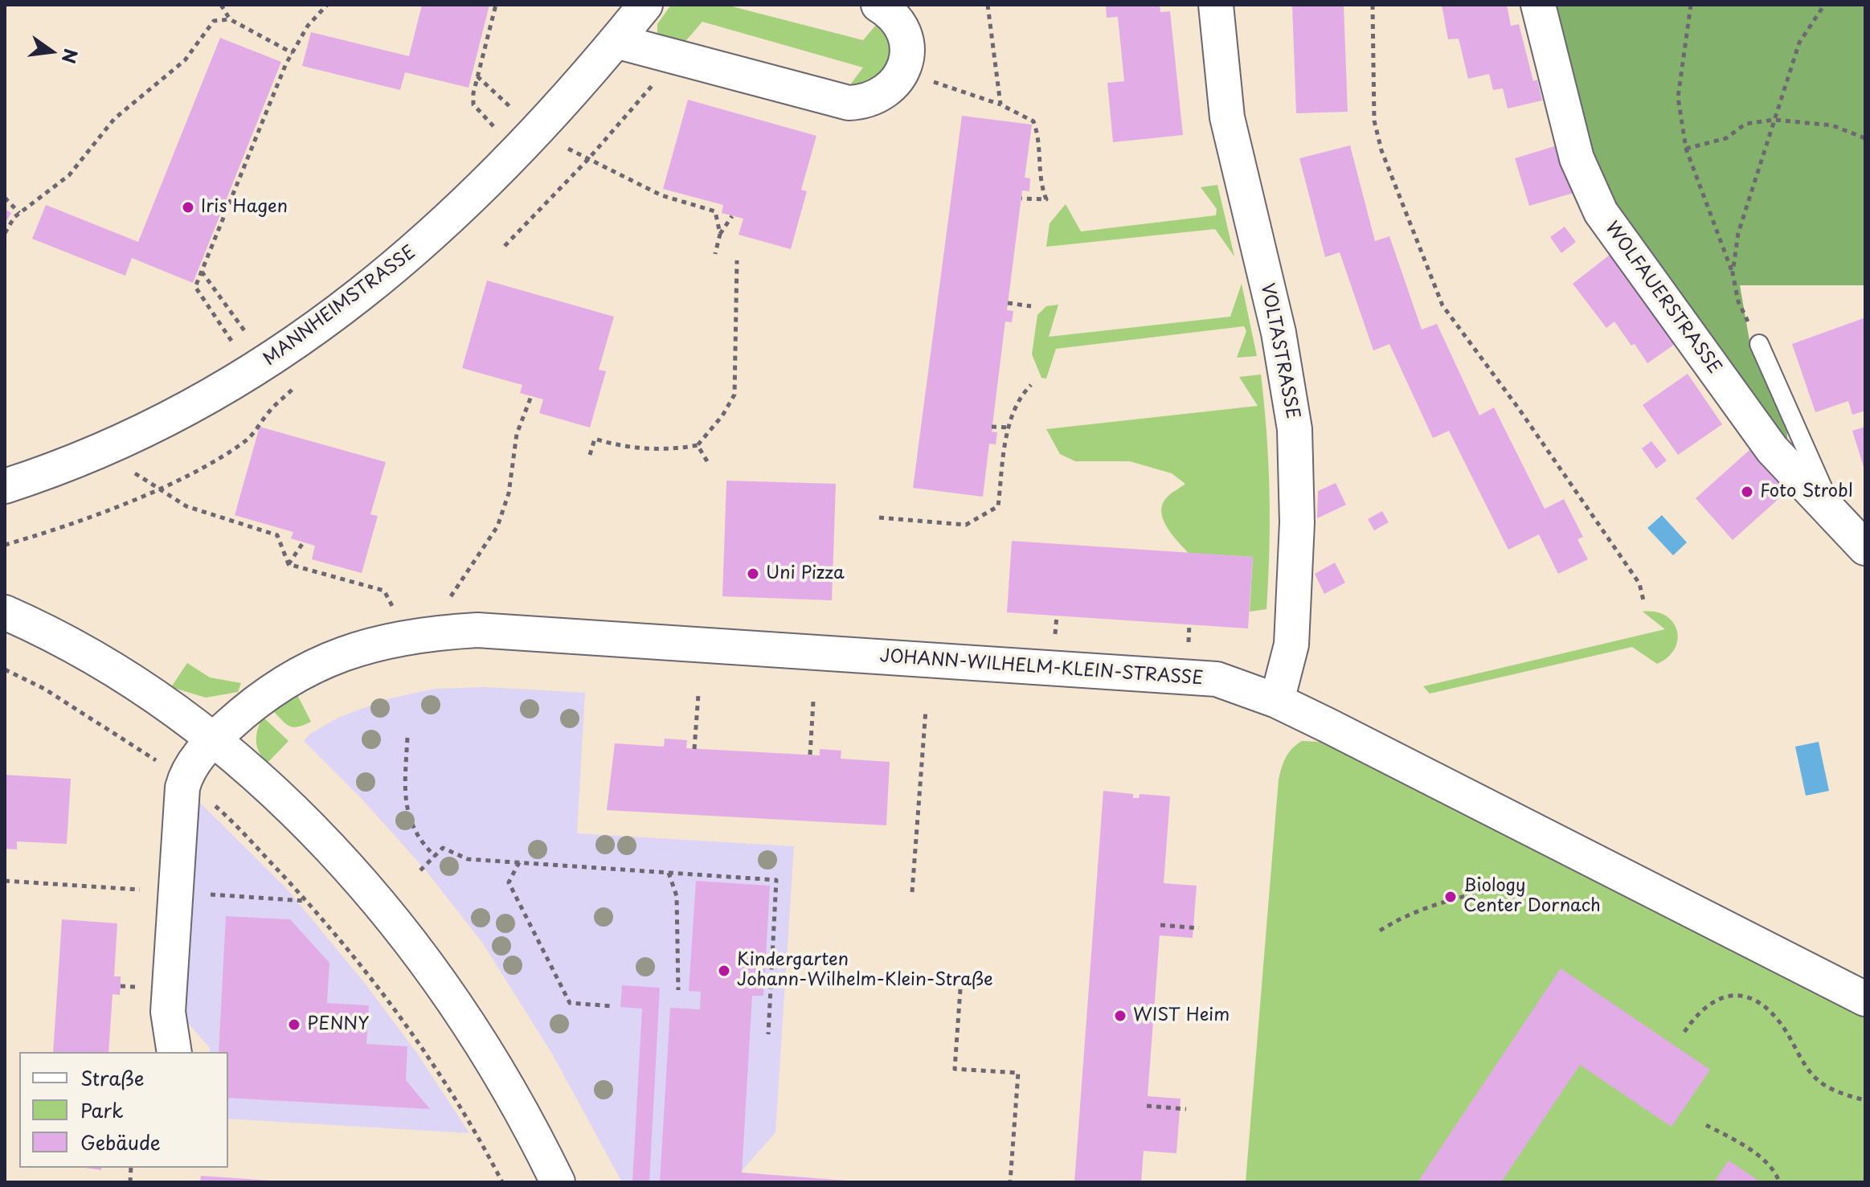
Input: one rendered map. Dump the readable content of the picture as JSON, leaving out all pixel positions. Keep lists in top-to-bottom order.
{
  "streets": {
    "street": [
      "WOLFAUERSTRASSE",
      "MANNHEIMSTRASSE",
      "VOLTASTRASSE",
      "JOHANN-WILHELM-KLEIN-STRASSE"
    ]
  },
  "crossings": [
    ["VOLTASTRASSE", "JOHANN-WILHELM-KLEIN-STRASSE"]
  ],
  "places": [
    "Iris Hagen",
    "Foto Strobl",
    "Uni Pizza",
    "Biology Center Dornach",
    "Kindergarten Johann-Wilhelm-Klein-Straße",
    "WIST Heim",
    "PENNY"
  ],
  "legend": ["Straße", "Park", "Gebäude"],
  "north": "right"
}
